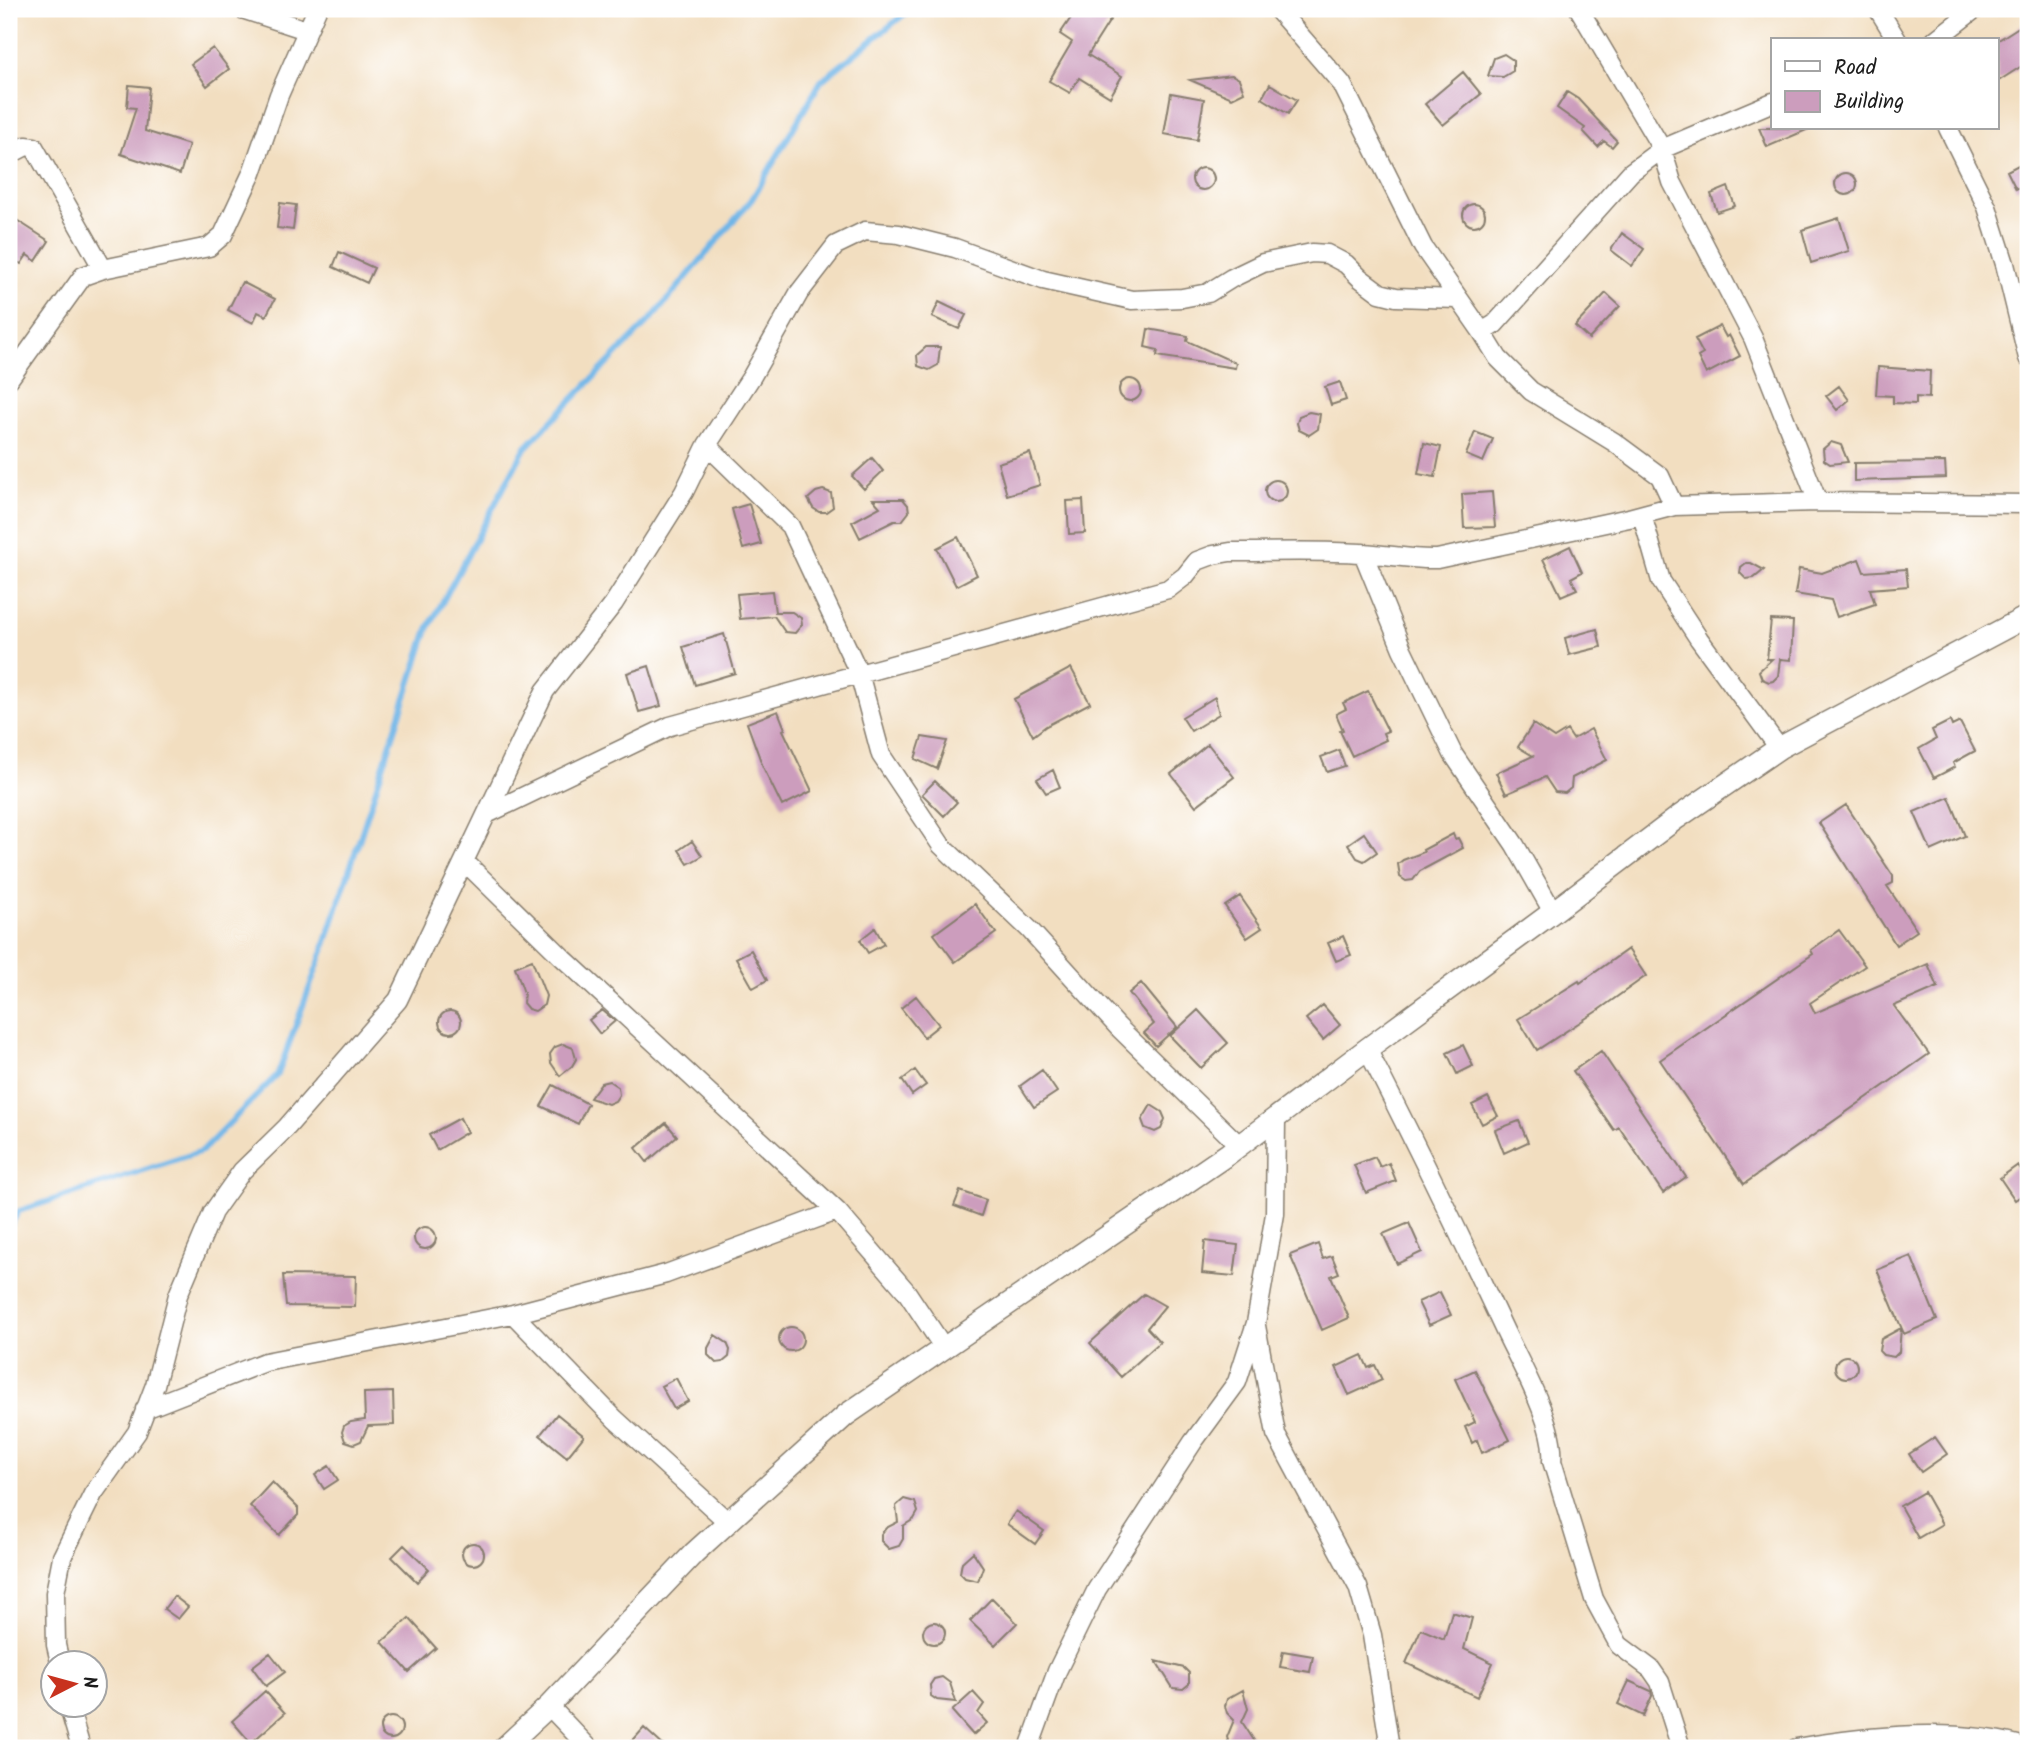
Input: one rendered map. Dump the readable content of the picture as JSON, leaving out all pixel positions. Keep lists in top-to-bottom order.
{
  "legend": ["Road", "Building"],
  "north": "right"
}
